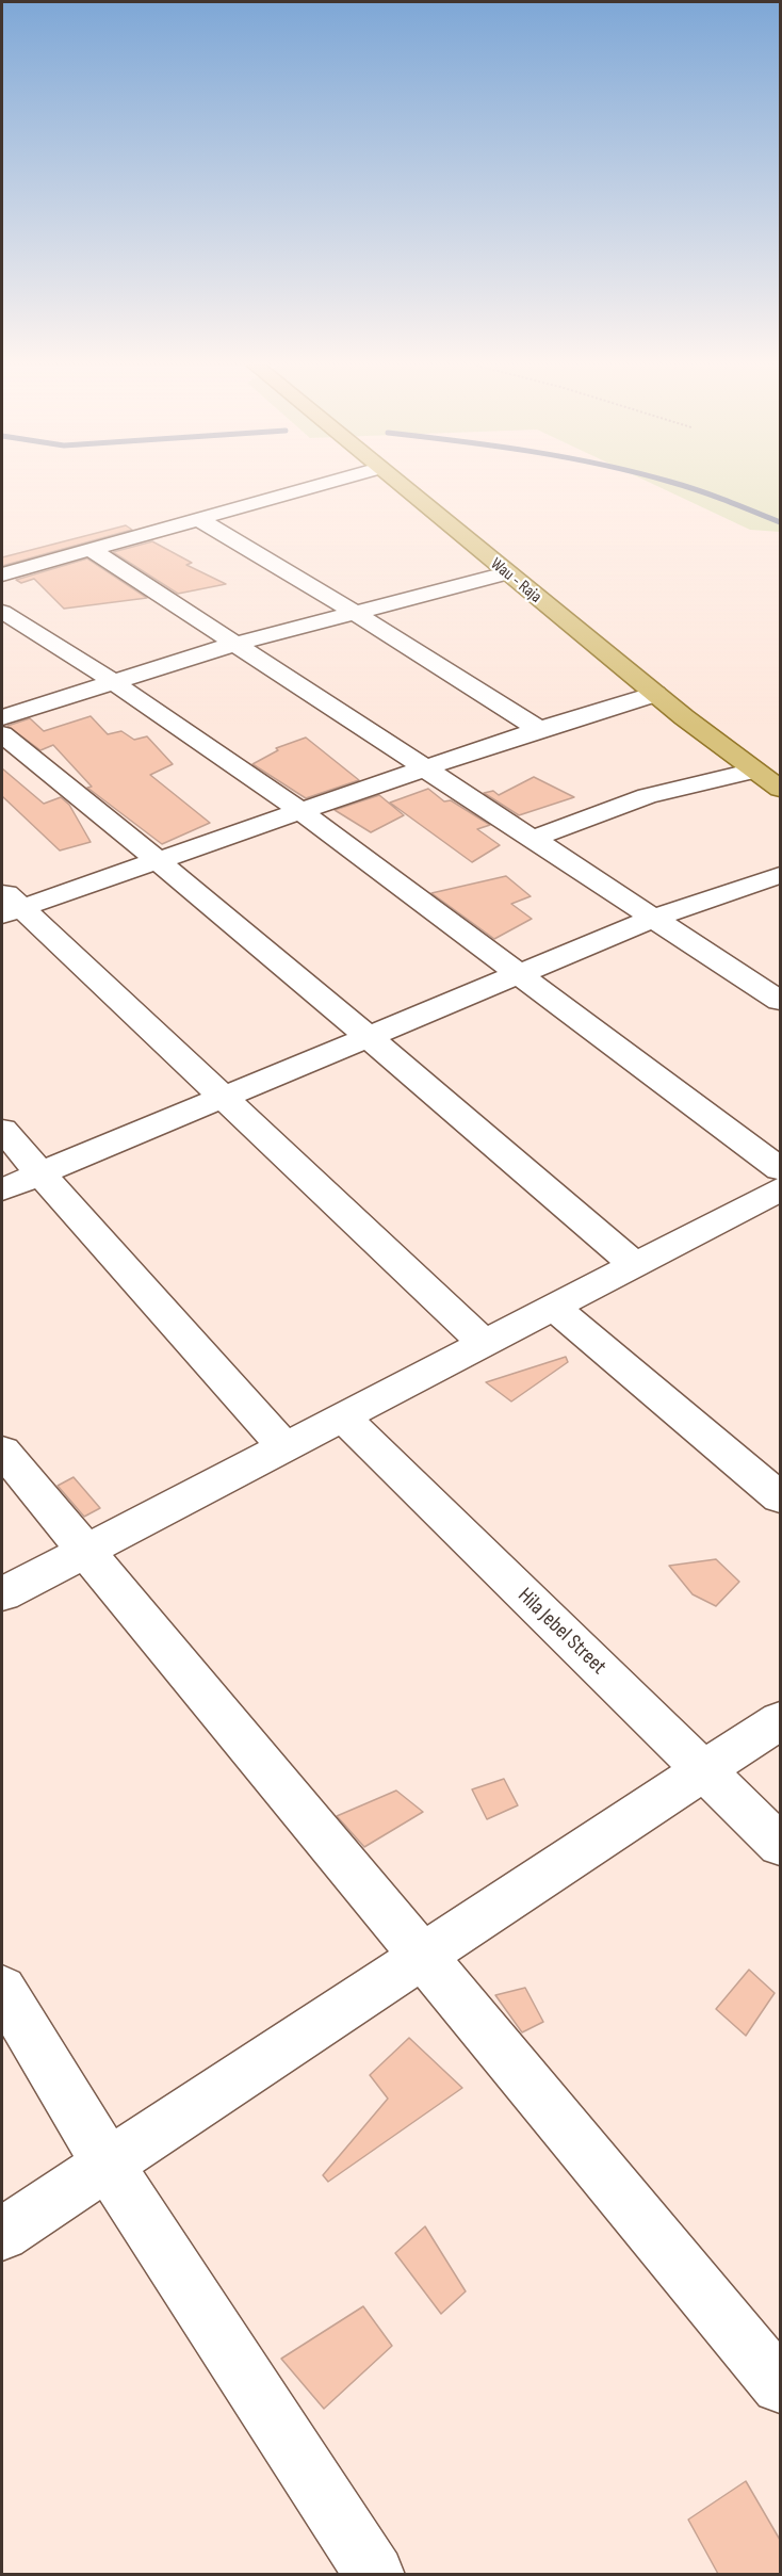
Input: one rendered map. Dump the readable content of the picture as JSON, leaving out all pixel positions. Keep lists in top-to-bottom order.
{
  "streets": {
    "main road": ["Wau - Raja"],
    "street": ["Hila Jebel Street"]
  }
}
